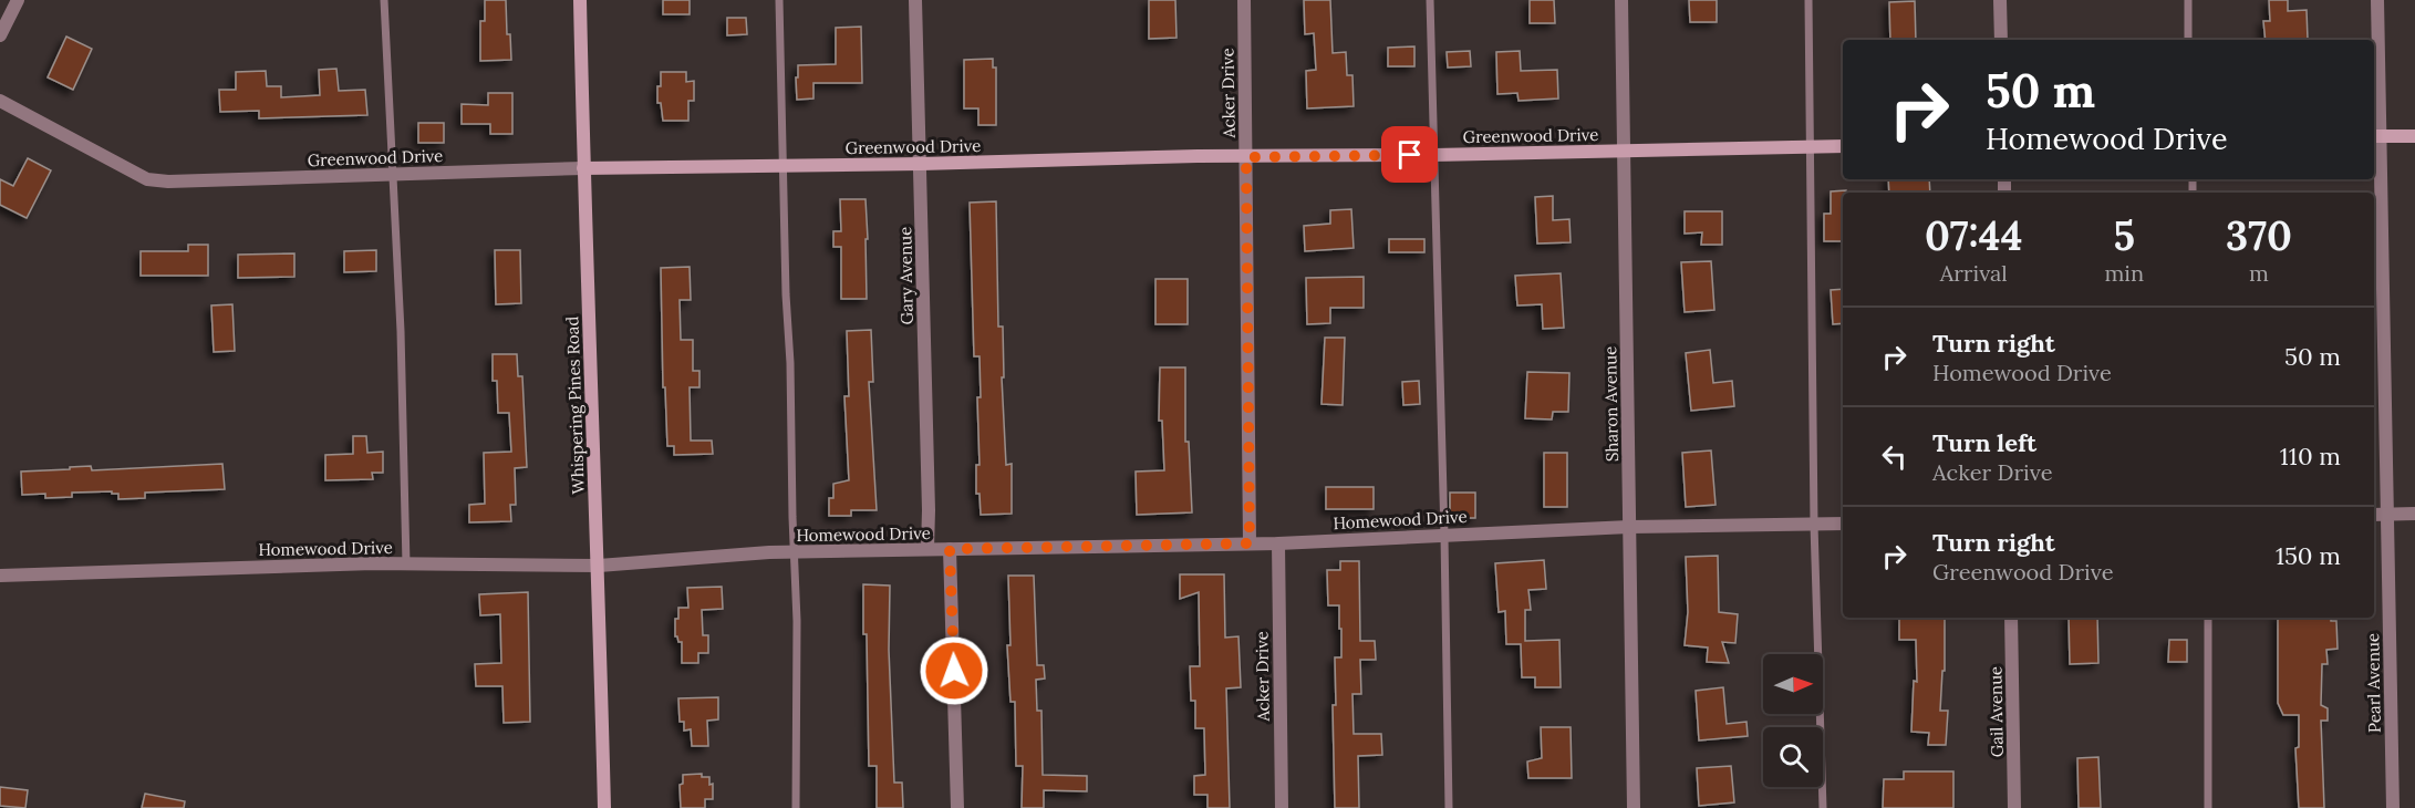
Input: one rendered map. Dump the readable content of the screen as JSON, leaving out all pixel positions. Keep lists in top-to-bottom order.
{
  "streets": {
    "street": [
      "Acker Drive",
      "Greenwood Drive",
      "Gary Avenue",
      "Sharon Avenue",
      "Whispering Pines Road",
      "Homewood Drive",
      "Pearl Avenue",
      "Gail Avenue"
    ]
  },
  "crossings": [
    ["Acker Drive", "Greenwood Drive"],
    ["Acker Drive", "Homewood Drive"],
    ["Greenwood Drive", "Gary Avenue"],
    ["Greenwood Drive", "Sharon Avenue"],
    ["Greenwood Drive", "Whispering Pines Road"],
    ["Gary Avenue", "Homewood Drive"],
    ["Sharon Avenue", "Homewood Drive"],
    ["Whispering Pines Road", "Homewood Drive"]
  ],
  "north": "right",
  "page": {
    "turn": ["50 m", "Homewood Drive"],
    "eta": [
      "07:44",
      "Arrival",
      "5",
      "min",
      "370",
      "m"
    ],
    "list": [
      {
        "name": "Turn right",
        "note": "Homewood Drive",
        "value": "50 m"
      },
      {
        "name": "Turn left",
        "note": "Acker Drive",
        "value": "110 m"
      },
      {
        "name": "Turn right",
        "note": "Greenwood Drive",
        "value": "150 m"
      }
    ]
  }
}
